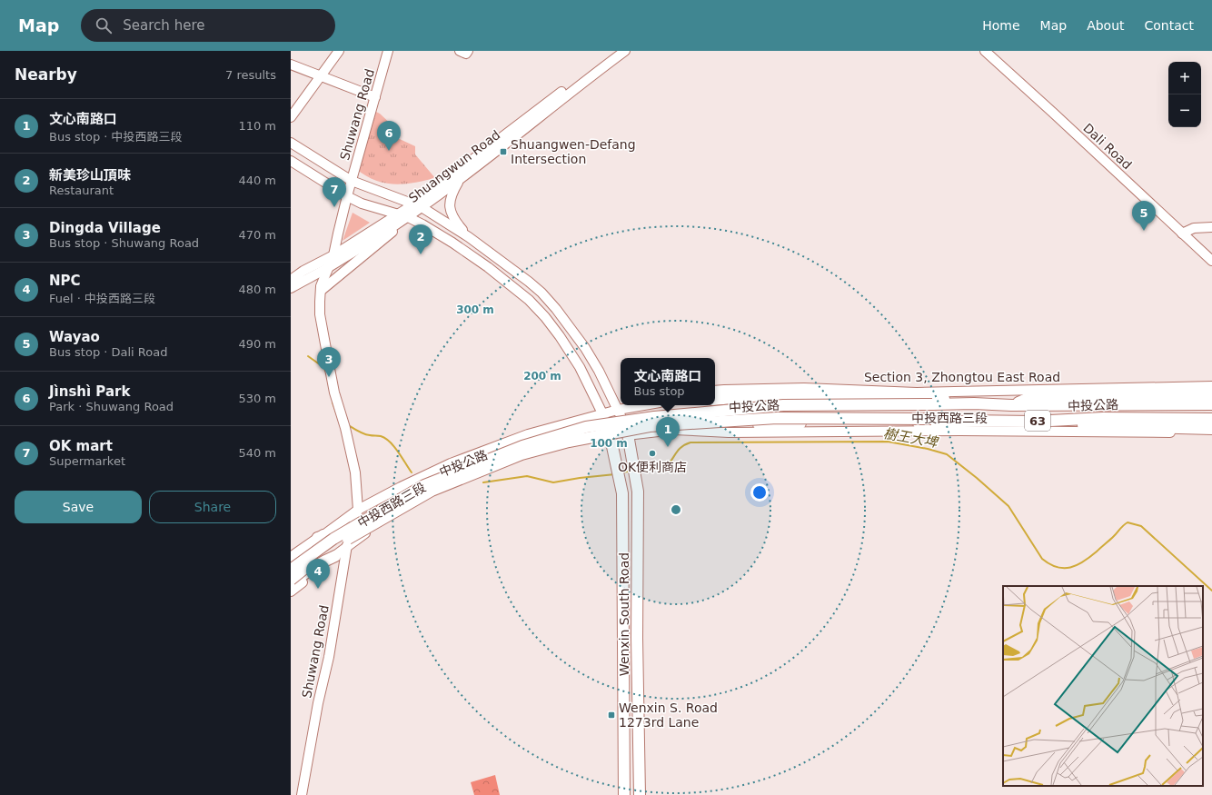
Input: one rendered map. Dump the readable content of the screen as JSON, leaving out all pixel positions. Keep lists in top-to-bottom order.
{
  "streets": {
    "main road": ["中投公路", "63", "Wenxin South Road"],
    "street": [
      "Shuwang Road",
      "Dali Road",
      "Shuangwun Road",
      "Section 3, Zhongtou East Road",
      "中投西路三段"
    ]
  },
  "crossings": [
    ["Shuwang Road", "Shuangwun Road"],
    ["Shuwang Road", "中投西路三段"],
    ["中投西路三段", "Wenxin South Road"]
  ],
  "water": ["樹王大埤"],
  "places": {
    "transit": ["Shuangwen-Defang Intersection", "Wenxin S. Road 1273rd Lane"],
    "other": ["OK便利商店"]
  },
  "page": {
    "header": "Map",
    "search": "Search here",
    "nav": [
      "Home",
      "Map",
      "About",
      "Contact"
    ],
    "heading": ["Nearby", "7 results"],
    "map_buttons": ["+", "−"],
    "list": [
      {
        "mark": "1",
        "name": "文心南路口",
        "note": "Bus stop · 中投西路三段",
        "value": "110 m"
      },
      {
        "mark": "2",
        "name": "新美珍山頂味",
        "note": "Restaurant",
        "value": "440 m"
      },
      {
        "mark": "3",
        "name": "Dingda Village",
        "note": "Bus stop · Shuwang Road",
        "value": "470 m"
      },
      {
        "mark": "4",
        "name": "NPC",
        "note": "Fuel · 中投西路三段",
        "value": "480 m"
      },
      {
        "mark": "5",
        "name": "Wayao",
        "note": "Bus stop · Dali Road",
        "value": "490 m"
      },
      {
        "mark": "6",
        "name": "Jìnshì Park",
        "note": "Park · Shuwang Road",
        "value": "530 m"
      },
      {
        "mark": "7",
        "name": "OK mart",
        "note": "Supermarket",
        "value": "540 m"
      }
    ],
    "pins": [
      "6",
      "7",
      "5",
      "2",
      "3",
      "1",
      "4"
    ],
    "popup": ["文心南路口", "Bus stop"],
    "buttons": ["Save", "Share"]
  },
  "rings": ["300 m", "200 m", "100 m"]
}
